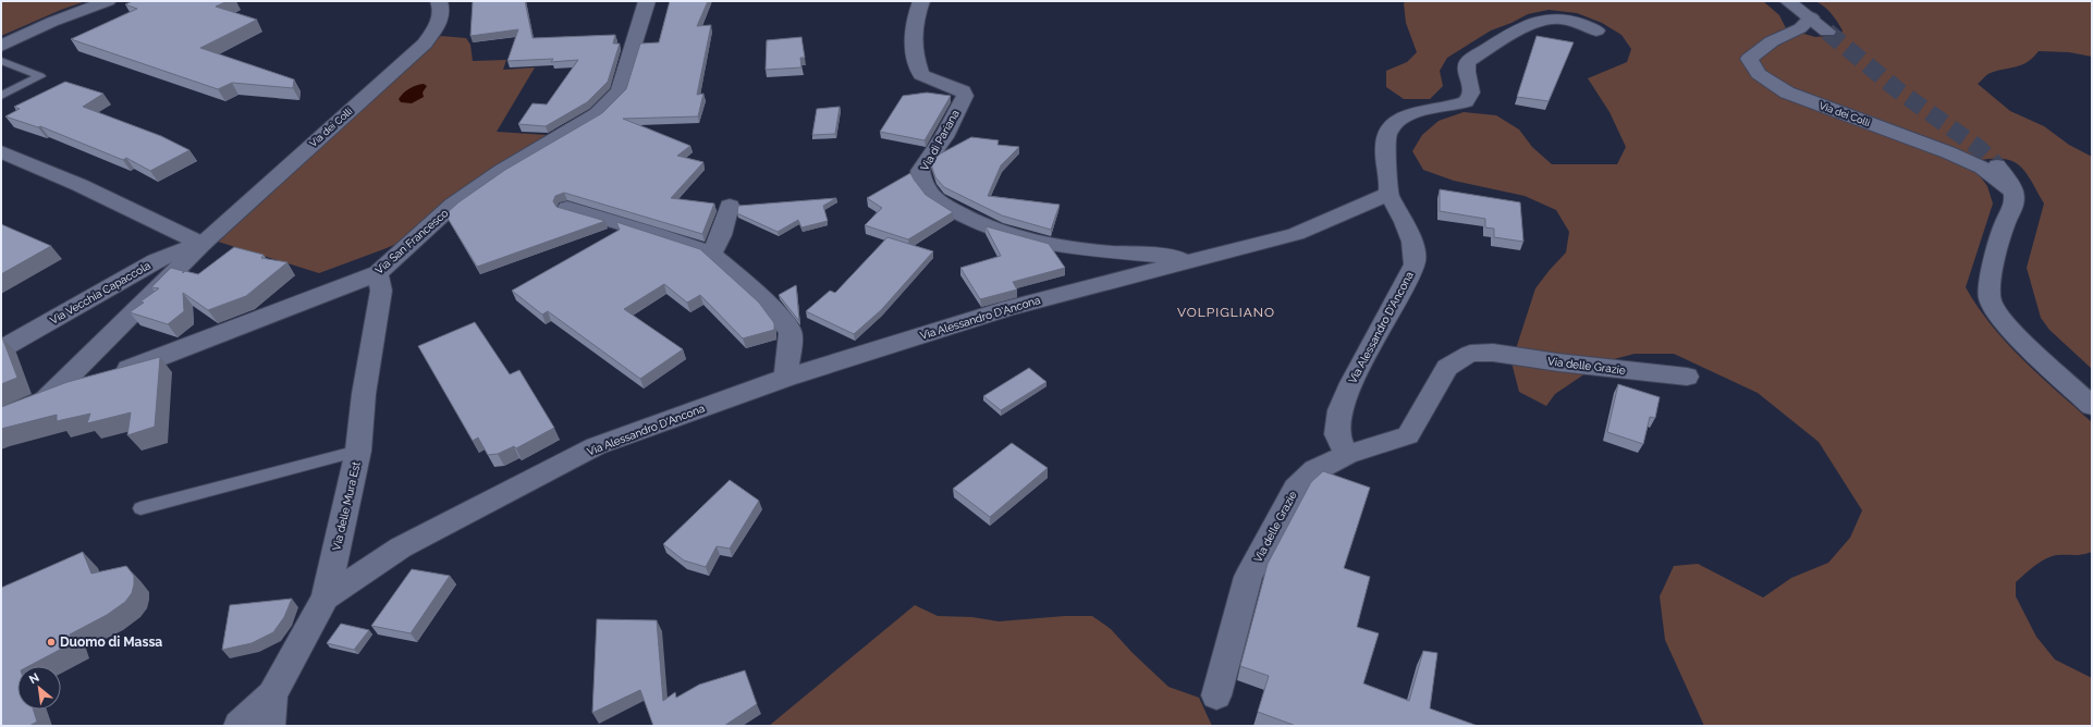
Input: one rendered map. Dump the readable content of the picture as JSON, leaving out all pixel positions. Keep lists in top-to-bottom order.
{
  "streets": {
    "street": [
      "Via dei Colli",
      "Via di Pariana",
      "Via San Francesco",
      "Via Vecchia Capaccola",
      "Via Alessandro D'Ancona",
      "Via delle Grazie",
      "Via delle Mura Est"
    ]
  },
  "crossings": [
    ["Via dei Colli", "Via San Francesco"],
    ["Via dei Colli", "Via Vecchia Capaccola"],
    ["Via di Pariana", "Via Alessandro D'Ancona"],
    ["Via San Francesco", "Via delle Mura Est"],
    ["Via Alessandro D'Ancona", "Via delle Grazie"],
    ["Via Alessandro D'Ancona", "Via delle Mura Est"]
  ],
  "districts": ["VOLPIGLIANO"],
  "places": ["Duomo di Massa"],
  "north": "top left"
}
